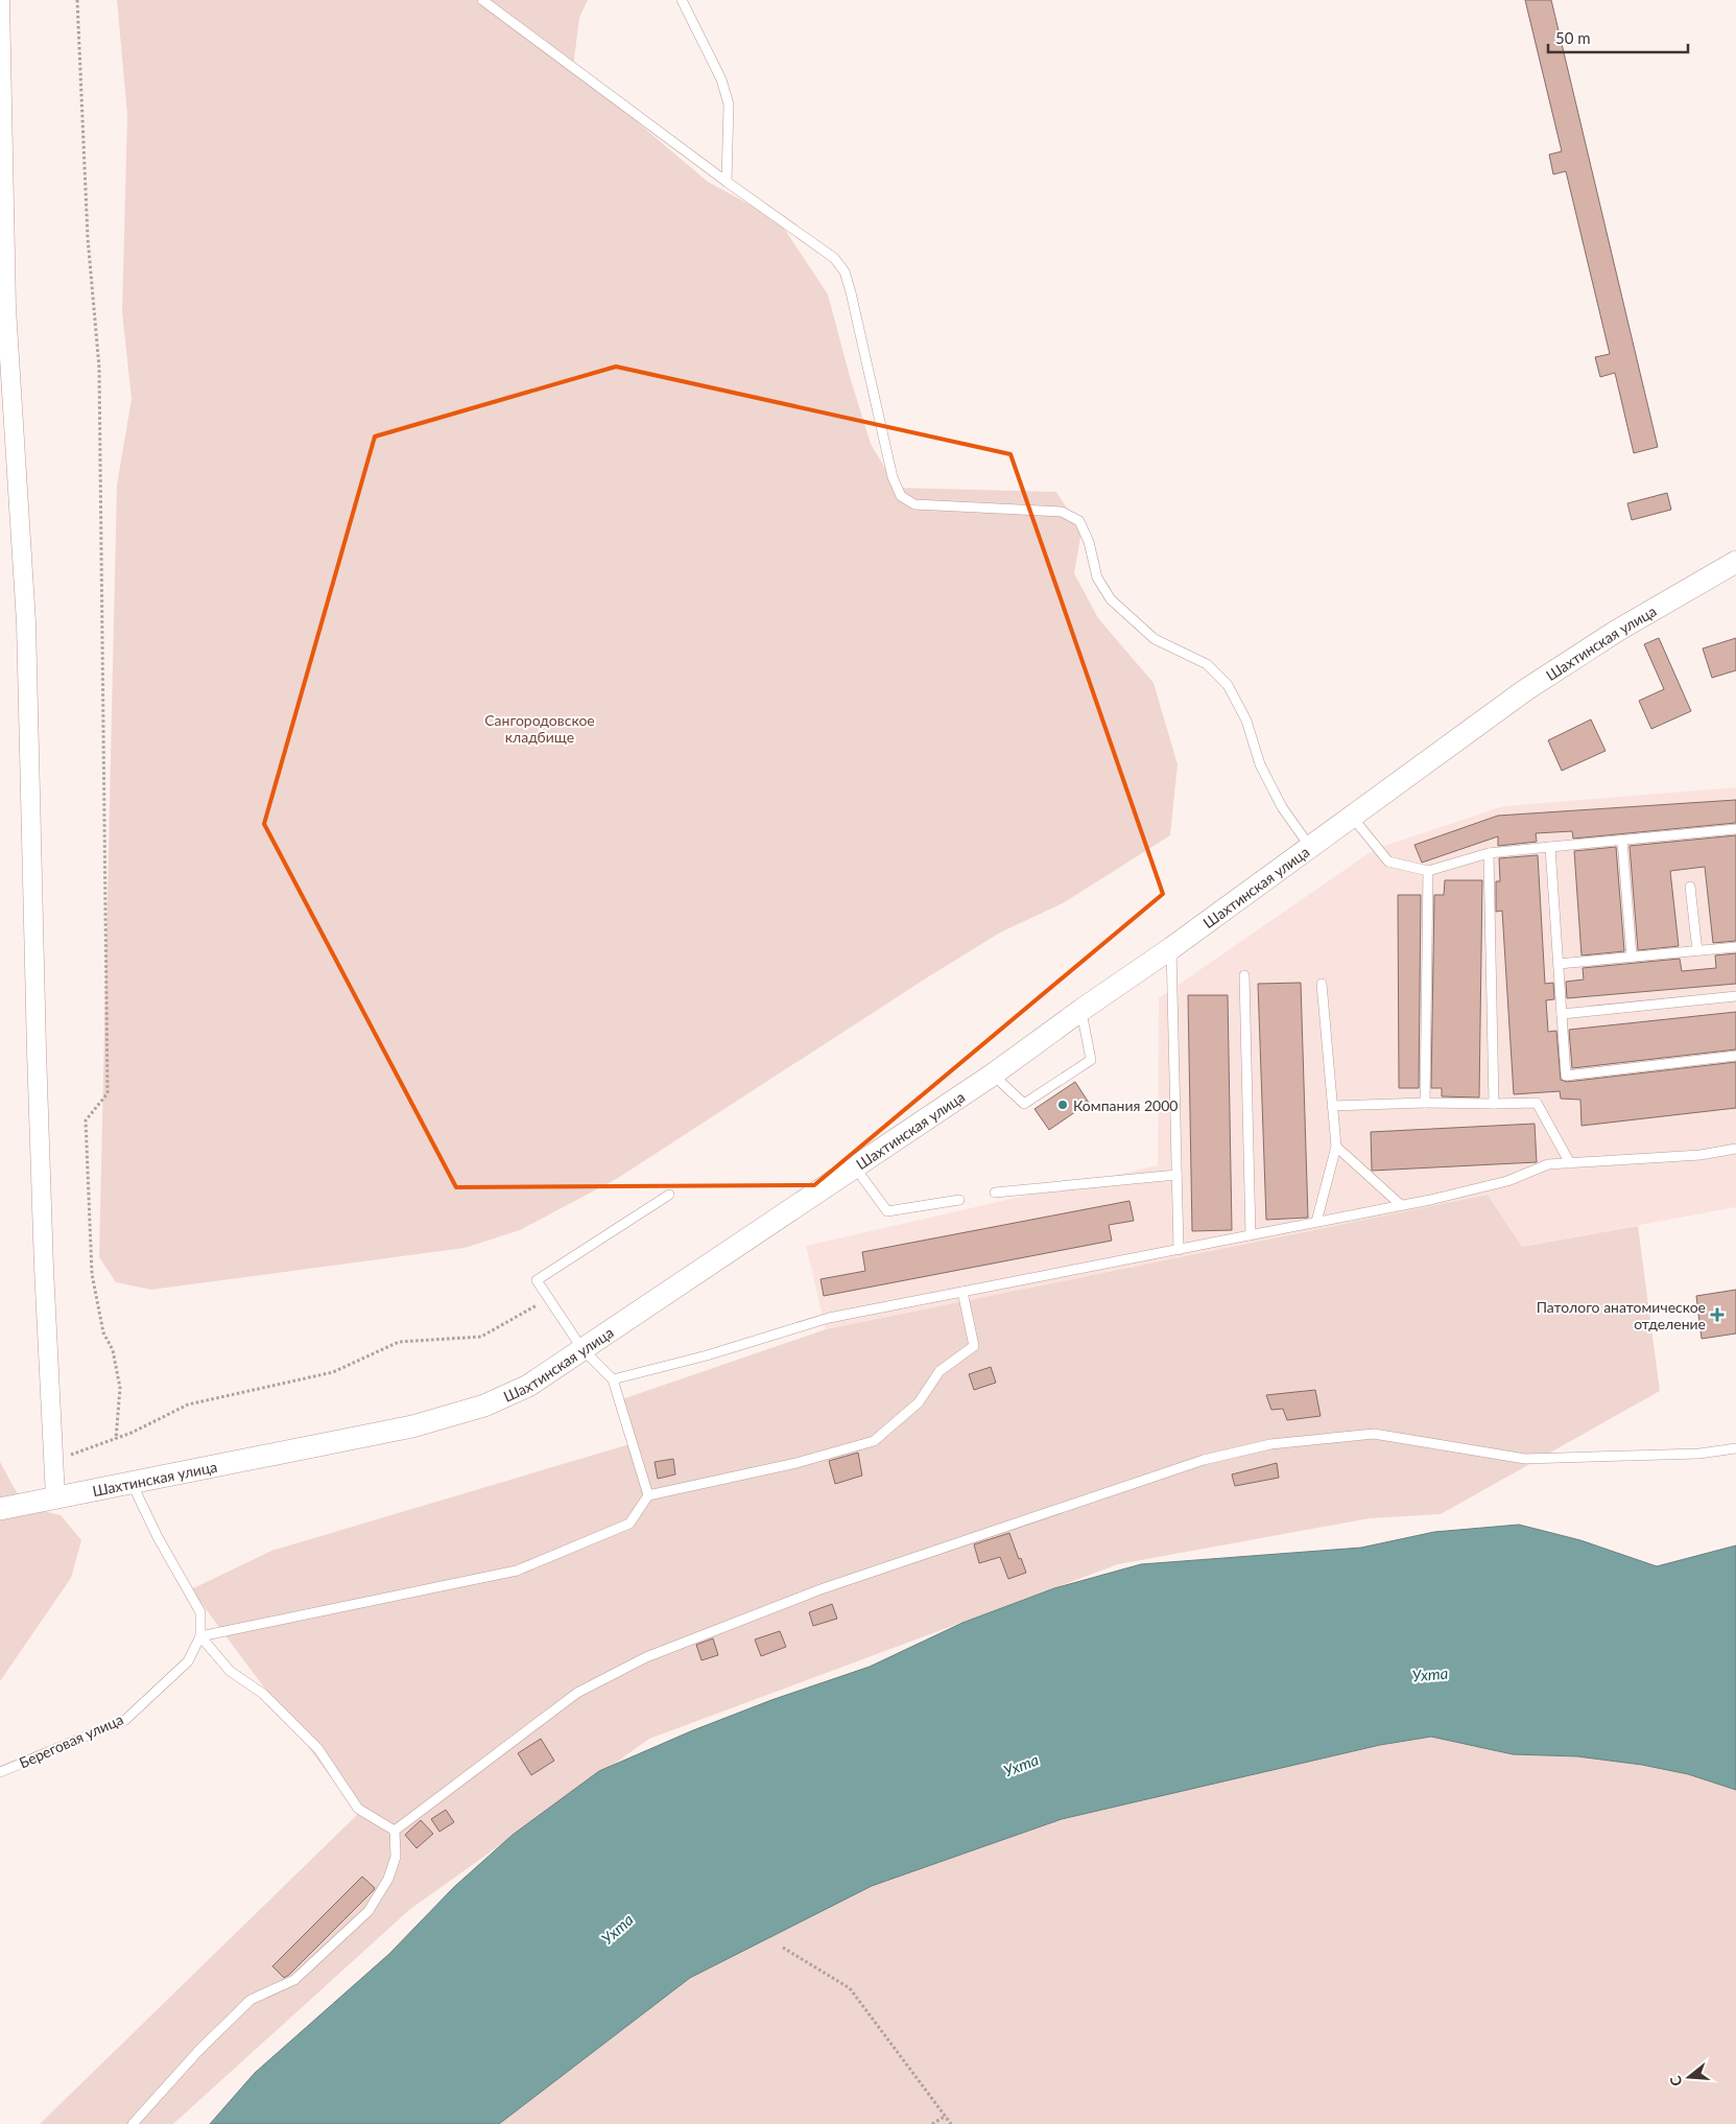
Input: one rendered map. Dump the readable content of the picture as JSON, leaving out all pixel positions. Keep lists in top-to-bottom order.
{
  "streets": {
    "street": ["Шахтинская улица"],
    "lane": ["Береговая улица"]
  },
  "water": ["Ухта"],
  "parks": ["Сангородовское кладбище"],
  "places": {
    "other": ["Компания 2000"],
    "health": ["Патолого анатомическое отделение"]
  },
  "scale_bar": "50 m",
  "north": "left"
}
